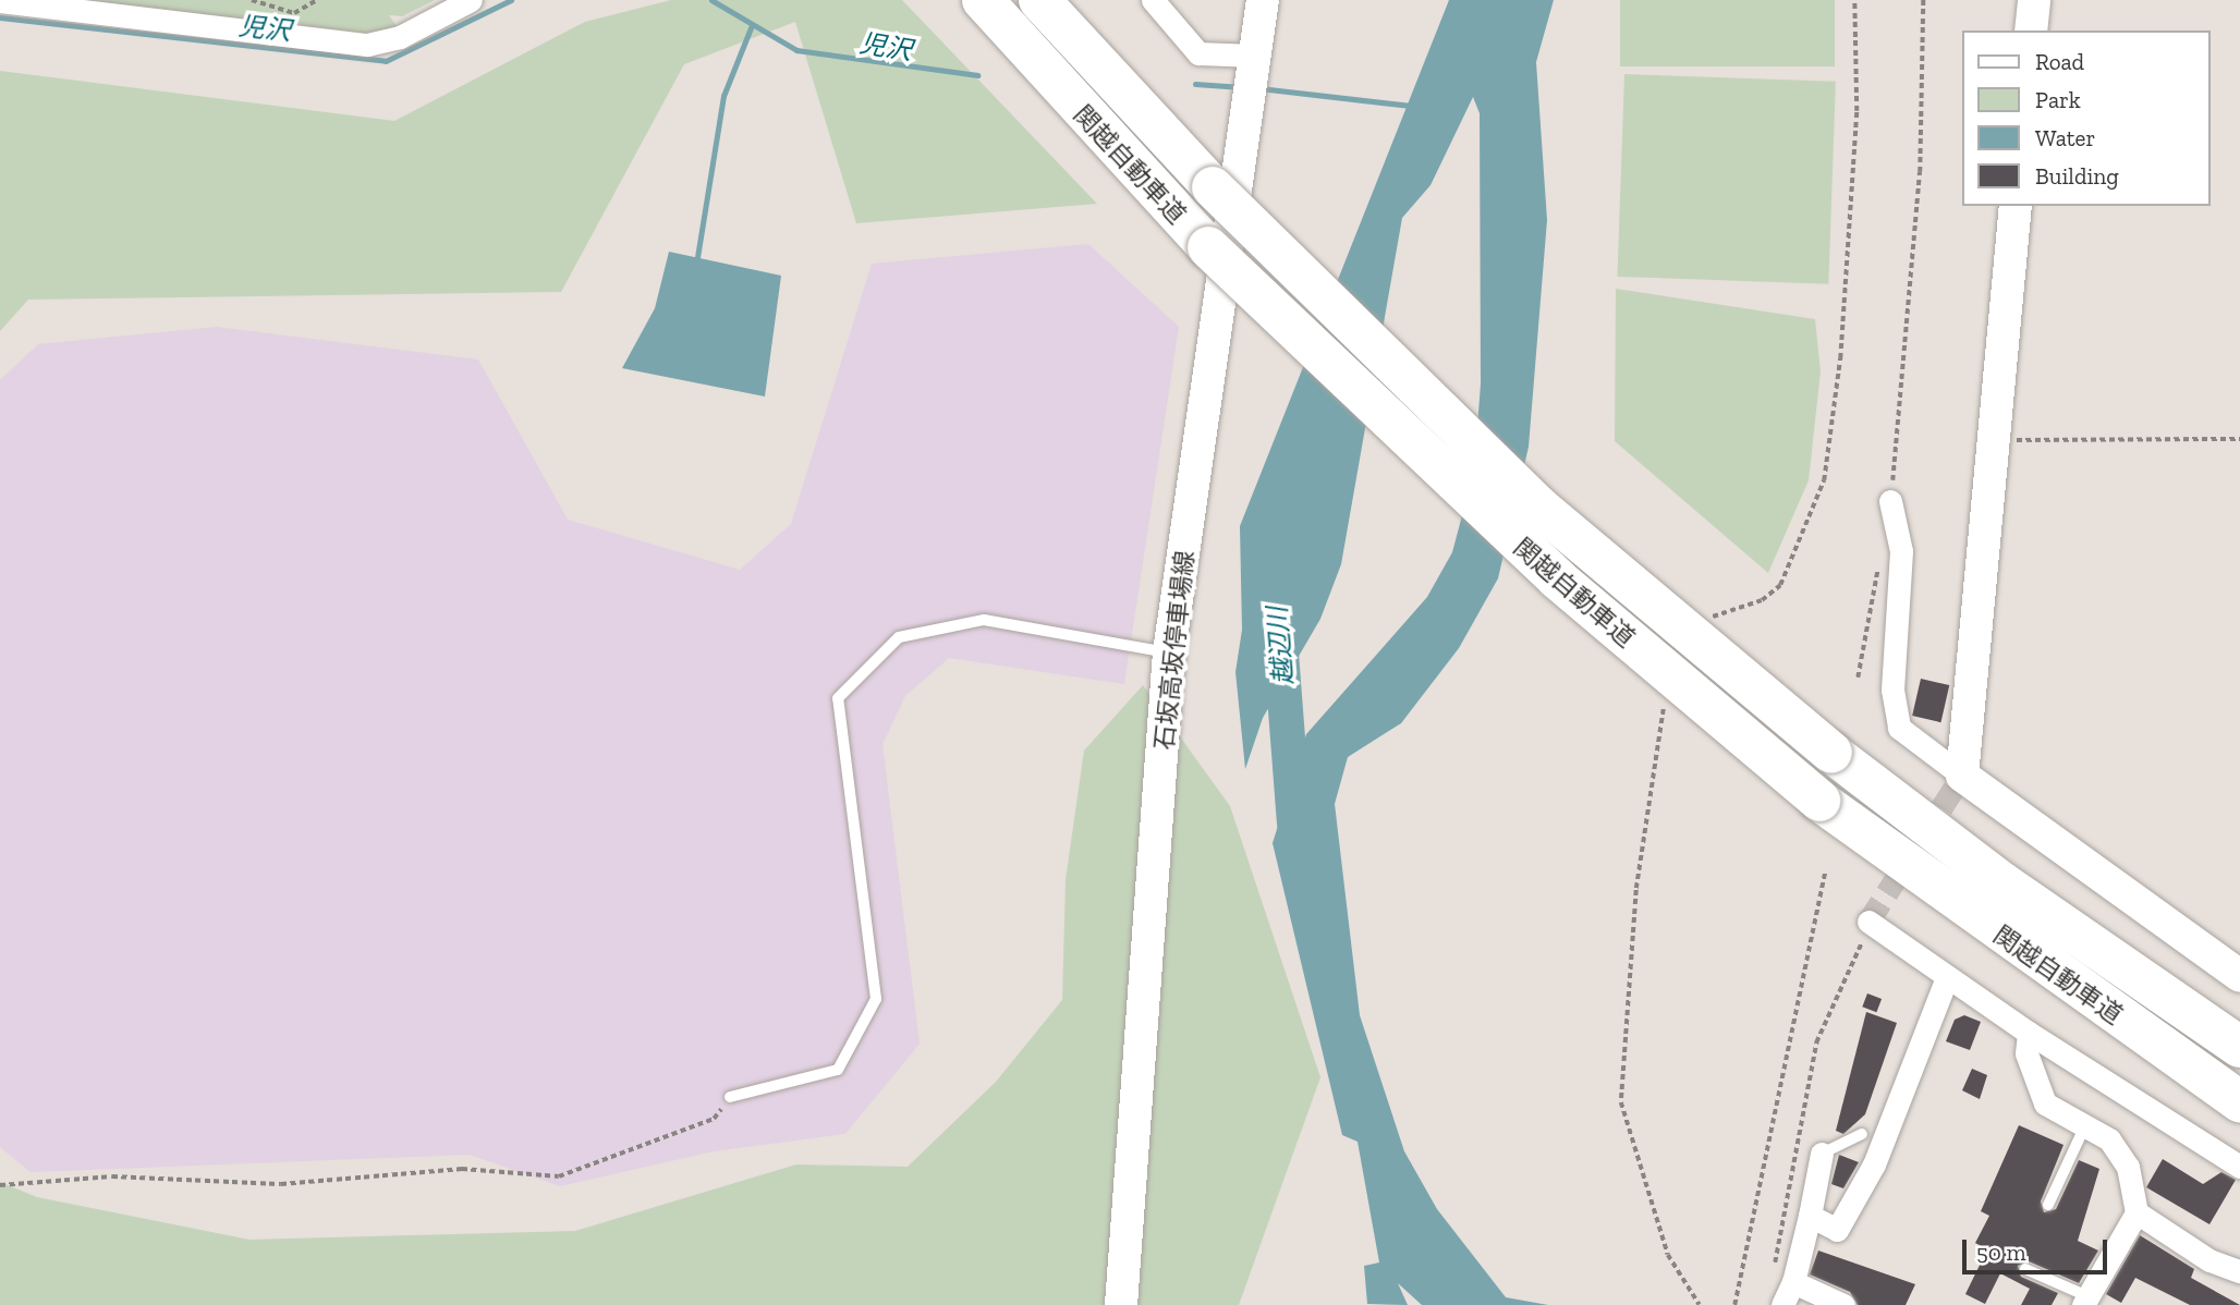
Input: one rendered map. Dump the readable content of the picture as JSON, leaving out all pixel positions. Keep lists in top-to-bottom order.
{
  "streets": {
    "highway": ["関越自動車道"],
    "main road": ["石坂高坂停車場線"]
  },
  "water": ["児沢", "越辺川"],
  "legend": [
    "Road",
    "Park",
    "Water",
    "Building"
  ],
  "scale_bar": "50 m"
}
